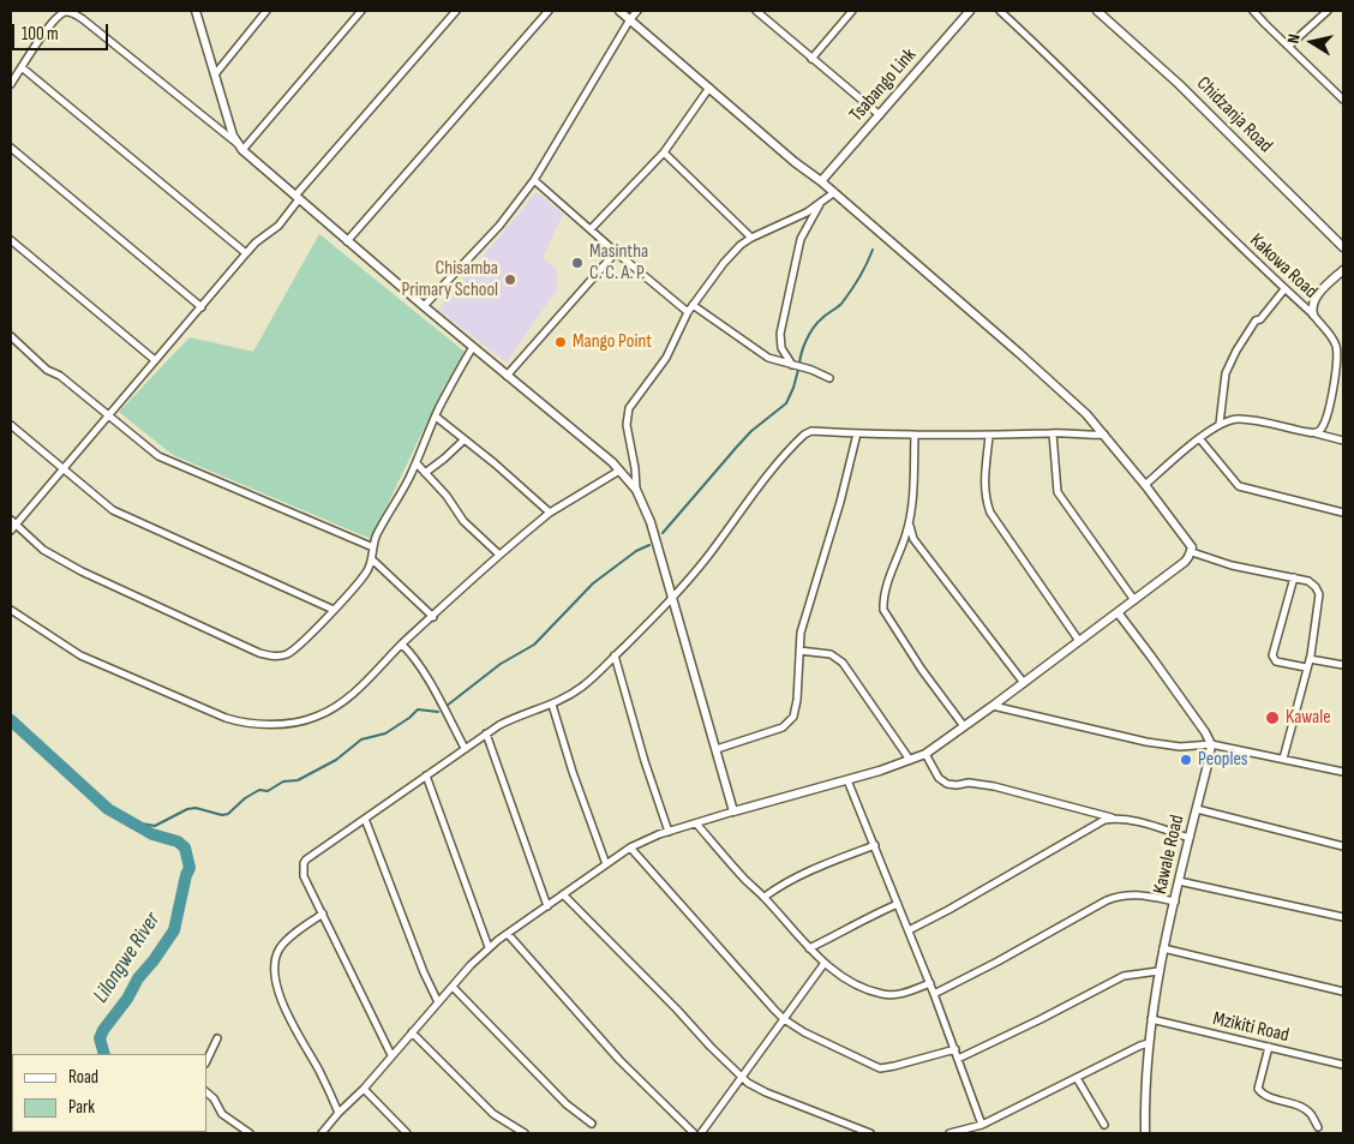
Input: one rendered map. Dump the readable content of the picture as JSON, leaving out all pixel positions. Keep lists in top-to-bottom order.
{
  "streets": {
    "street": [
      "Tsabango Link",
      "Chidzanja Road",
      "Kakowa Road",
      "Kawale Road",
      "Mzikiti Road"
    ]
  },
  "crossings": [
    ["Kawale Road", "Mzikiti Road"]
  ],
  "water": ["Lilongwe River"],
  "places": [
    "Masintha C. C. A. P.",
    "Chisamba Primary School",
    "Mango Point",
    "Kawale",
    "Peoples"
  ],
  "legend": ["Road", "Park"],
  "scale_bar": "100 m",
  "north": "left"
}
